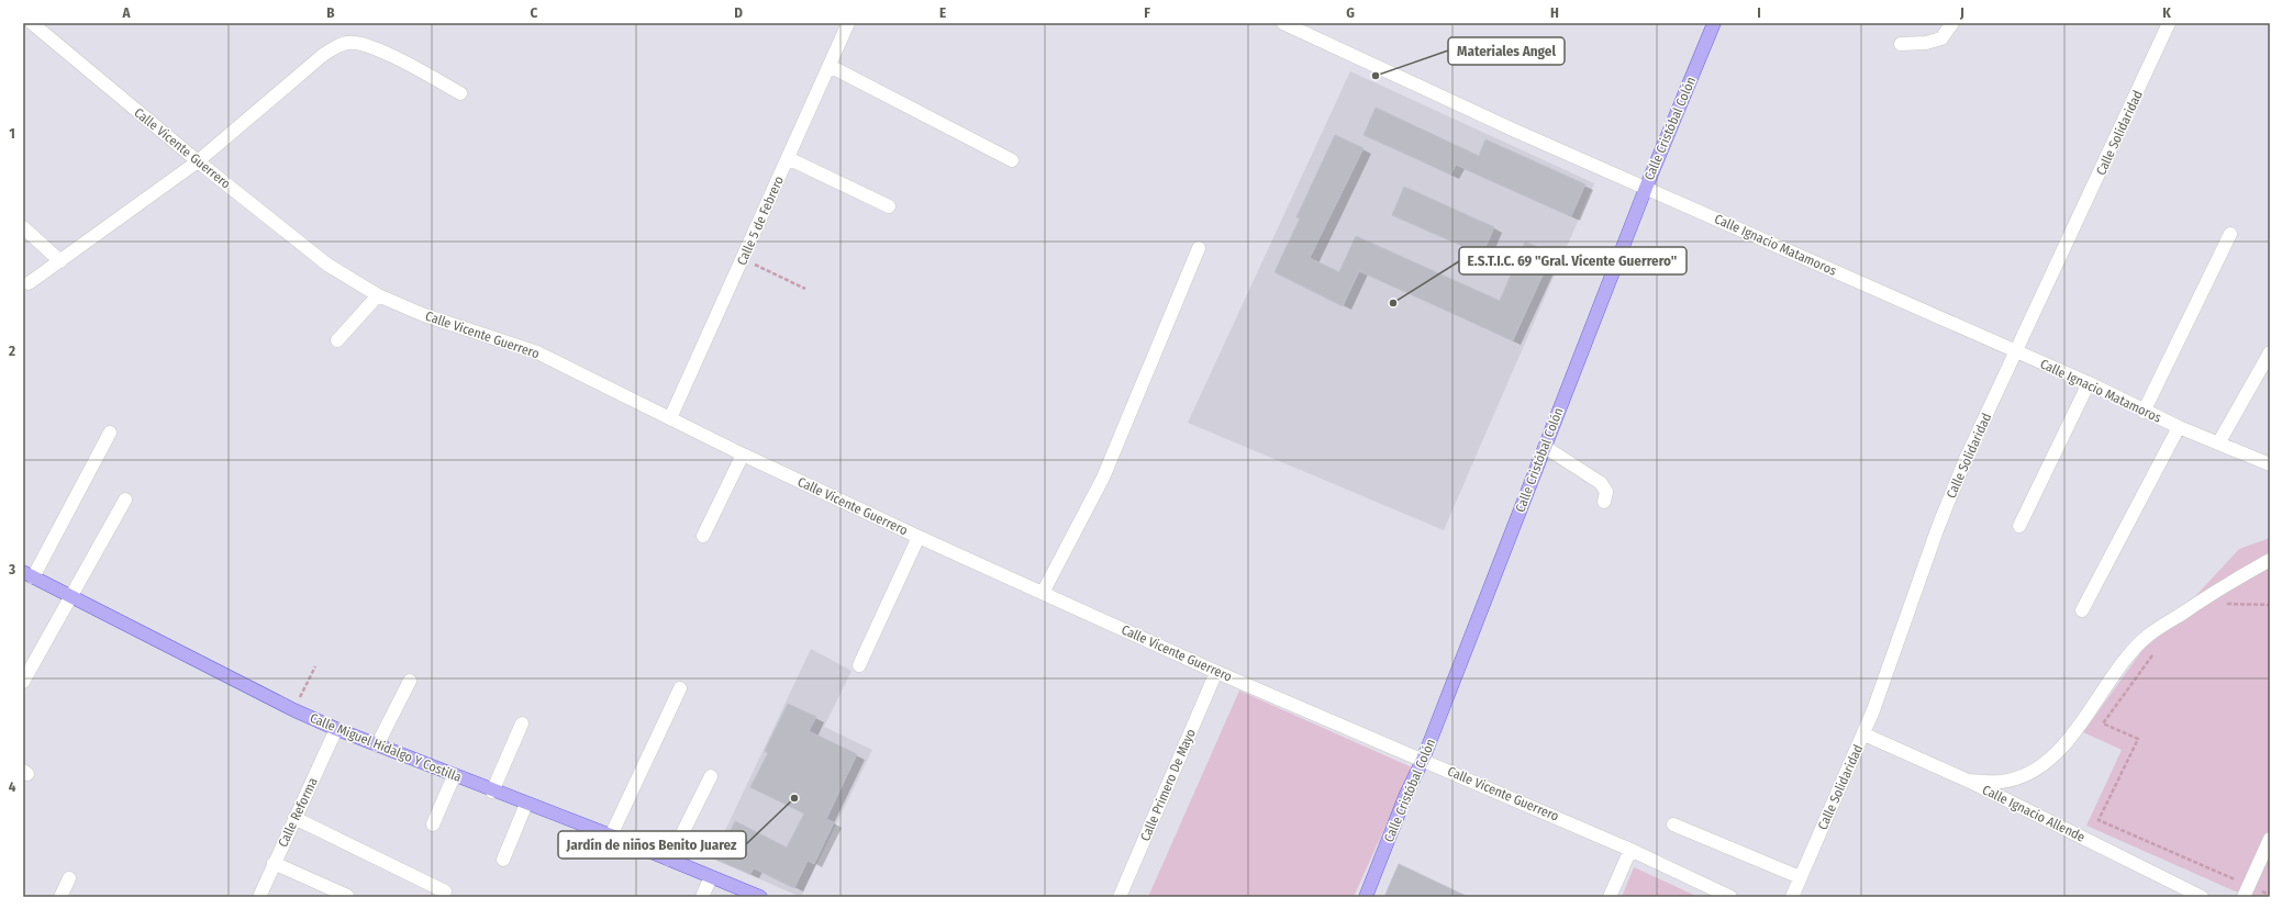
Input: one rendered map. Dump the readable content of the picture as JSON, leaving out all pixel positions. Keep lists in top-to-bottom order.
{
  "streets": {
    "main road": ["Calle Cristóbal Colón", "Calle Miguel Hidalgo Y Costilla"],
    "street": [
      "Calle Solidaridad",
      "Calle Vicente Guerrero",
      "Calle 5 de Febrero",
      "Calle Ignacio Matamoros",
      "Calle Primero De Mayo",
      "Calle Reforma",
      "Calle Ignacio Allende"
    ]
  },
  "crossings": [
    ["Calle Cristóbal Colón", "Calle Vicente Guerrero"],
    ["Calle Cristóbal Colón", "Calle Ignacio Matamoros"],
    ["Calle Solidaridad", "Calle Ignacio Matamoros"],
    ["Calle Solidaridad", "Calle Ignacio Allende"],
    ["Calle Vicente Guerrero", "Calle 5 de Febrero"],
    ["Calle Vicente Guerrero", "Calle Primero De Mayo"],
    ["Calle Miguel Hidalgo Y Costilla", "Calle Reforma"]
  ],
  "places": ["Materiales Angel", "E.S.T.I.C. 69 \"Gral. Vicente Guerrero\"", "Jardín de niños Benito Juarez"],
  "grid": {
    "columns": [
      "A",
      "B",
      "C",
      "D",
      "E",
      "F",
      "G",
      "H",
      "I",
      "J",
      "K"
    ],
    "rows": [
      "1",
      "2",
      "3",
      "4"
    ]
  }
}
